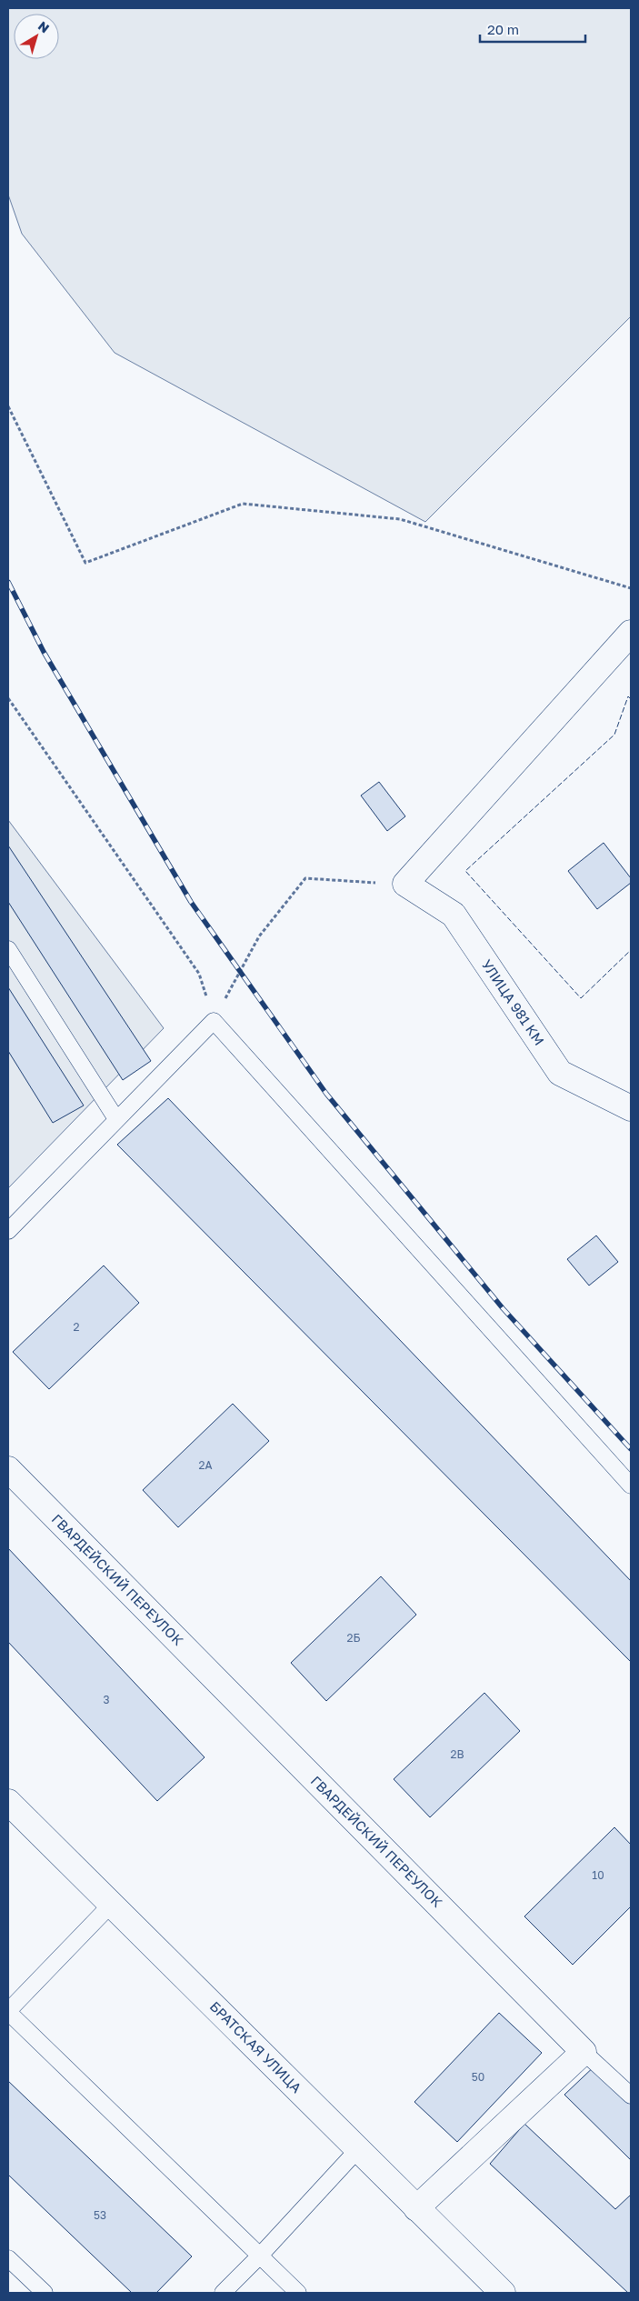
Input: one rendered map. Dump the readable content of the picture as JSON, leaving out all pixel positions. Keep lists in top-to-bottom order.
{
  "streets": {
    "street": ["УЛИЦА 981 КМ", "ГВАРДЕЙСКИЙ ПЕРЕУЛОК", "БРАТСКАЯ УЛИЦА"]
  },
  "house_numbers": [
    "2",
    "2А",
    "2Б",
    "3",
    "2В",
    "10",
    "50",
    "53"
  ],
  "scale_bar": "20 m",
  "north": "top right"
}
